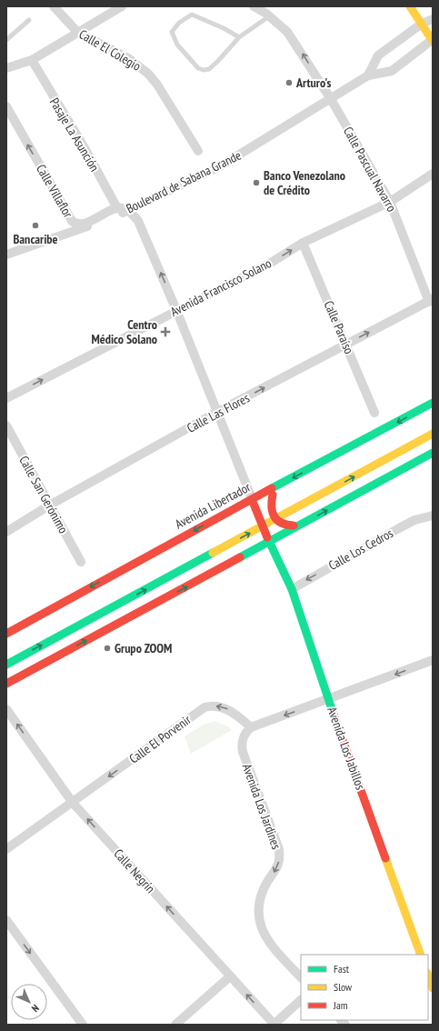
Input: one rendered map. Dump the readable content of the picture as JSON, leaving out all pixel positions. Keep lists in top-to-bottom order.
{
  "streets": {
    "main road": ["Avenida Libertador", "Avenida Los Jabillos"],
    "street": [
      "Calle El Colegio",
      "Pasaje La Asunción",
      "Calle Pascual Navarro",
      "Boulevard de Sabana Grande",
      "Calle Villaflor",
      "Avenida Francisco Solano",
      "Calle Paraíso",
      "Calle Las Flores",
      "Calle San Gerónimo",
      "Calle Los Cedros",
      "Calle El Porvenir",
      "Avenida Los Jardines",
      "Calle Negrín"
    ]
  },
  "crossings": [
    ["Pasaje La Asunción", "Calle Villaflor"],
    ["Calle Pascual Navarro", "Boulevard de Sabana Grande"],
    ["Calle Pascual Navarro", "Avenida Francisco Solano"],
    ["Calle Pascual Navarro", "Calle Las Flores"],
    ["Avenida Francisco Solano", "Calle Paraíso"],
    ["Calle Paraíso", "Calle Las Flores"],
    ["Calle Las Flores", "Calle San Gerónimo"],
    ["Avenida Libertador", "Avenida Los Jabillos"],
    ["Calle Los Cedros", "Avenida Los Jabillos"],
    ["Calle El Porvenir", "Avenida Los Jardines"],
    ["Calle El Porvenir", "Calle Negrín"]
  ],
  "one_way": [
    "Calle Villaflor",
    "Avenida Francisco Solano",
    "Calle Las Flores",
    "Calle Los Cedros",
    "Calle El Porvenir",
    "Avenida Los Jardines",
    "Calle Negrín"
  ],
  "places": {
    "other": [
      "Arturo's",
      "Banco Venezolano de Crédito",
      "Bancaribe",
      "Grupo ZOOM"
    ],
    "health": ["Centro Médico Solano"]
  },
  "legend": ["Fast", "Slow", "Jam"],
  "north": "bottom right"
}
